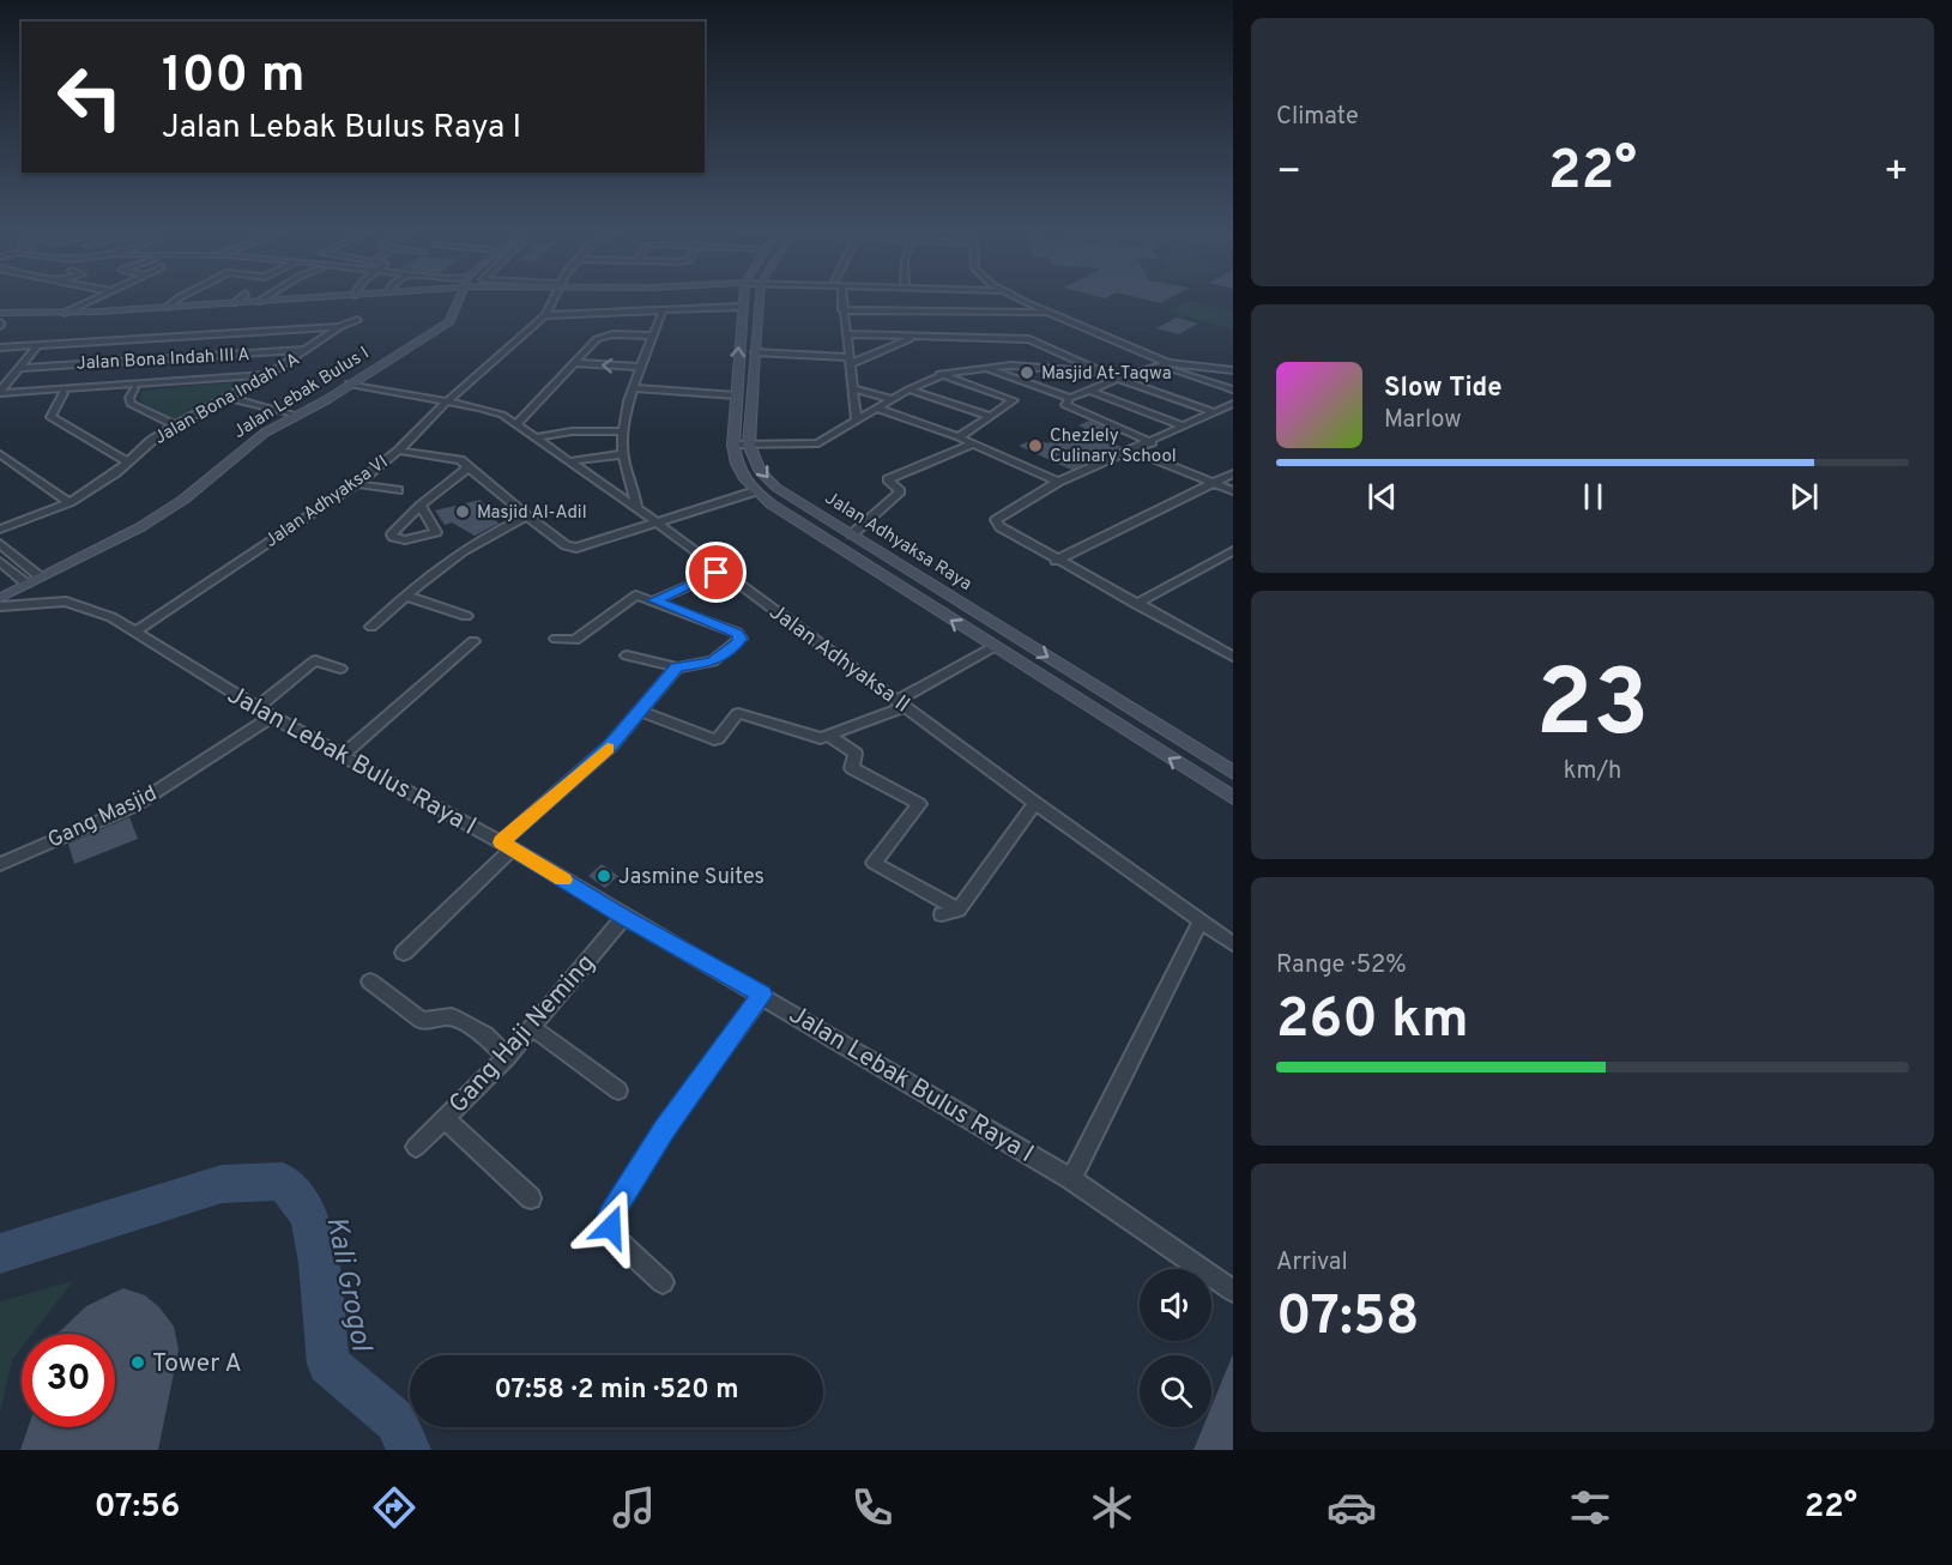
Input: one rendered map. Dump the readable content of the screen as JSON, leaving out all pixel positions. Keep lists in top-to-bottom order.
{
  "streets": {
    "main road": ["Jalan Lebak Bulus I", "Jalan Adhyaksa Raya"],
    "street": [
      "Jalan Bona Indah III A",
      "Jalan Bona Indah I A",
      "Jalan Adhyaksa VI",
      "Jalan Adhyaksa II",
      "Jalan Lebak Bulus Raya I",
      "Gang Masjid",
      "Gang Haji Neming"
    ]
  },
  "crossings": [
    ["Jalan Bona Indah III A", "Jalan Bona Indah I A"],
    ["Jalan Lebak Bulus I", "Jalan Adhyaksa II"],
    ["Jalan Adhyaksa VI", "Jalan Adhyaksa II"],
    ["Jalan Adhyaksa VI", "Jalan Lebak Bulus Raya I"],
    ["Jalan Lebak Bulus Raya I", "Gang Masjid"],
    ["Jalan Lebak Bulus Raya I", "Gang Haji Neming"]
  ],
  "water": ["Kali Grogol"],
  "places": [
    "Masjid At-Taqwa",
    "Chezlely Culinary School",
    "Masjid Al-Adil",
    "Jasmine Suites",
    "Tower A"
  ],
  "page": {
    "tile": [
      "Climate",
      ["23", "km/h"],
      ["Range · 52%", "260 km"],
      ["Arrival", "07:58"]
    ],
    "turn": ["100 m", "Jalan Lebak Bulus Raya I"],
    "heat": ["−", "22°", "+"],
    "song": ["Slow Tide", "Marlow"],
    "limit": "30",
    "trip": "07:58 · 2 min · 520 m",
    "tabs": ["07:56", "22°"]
  }
}
